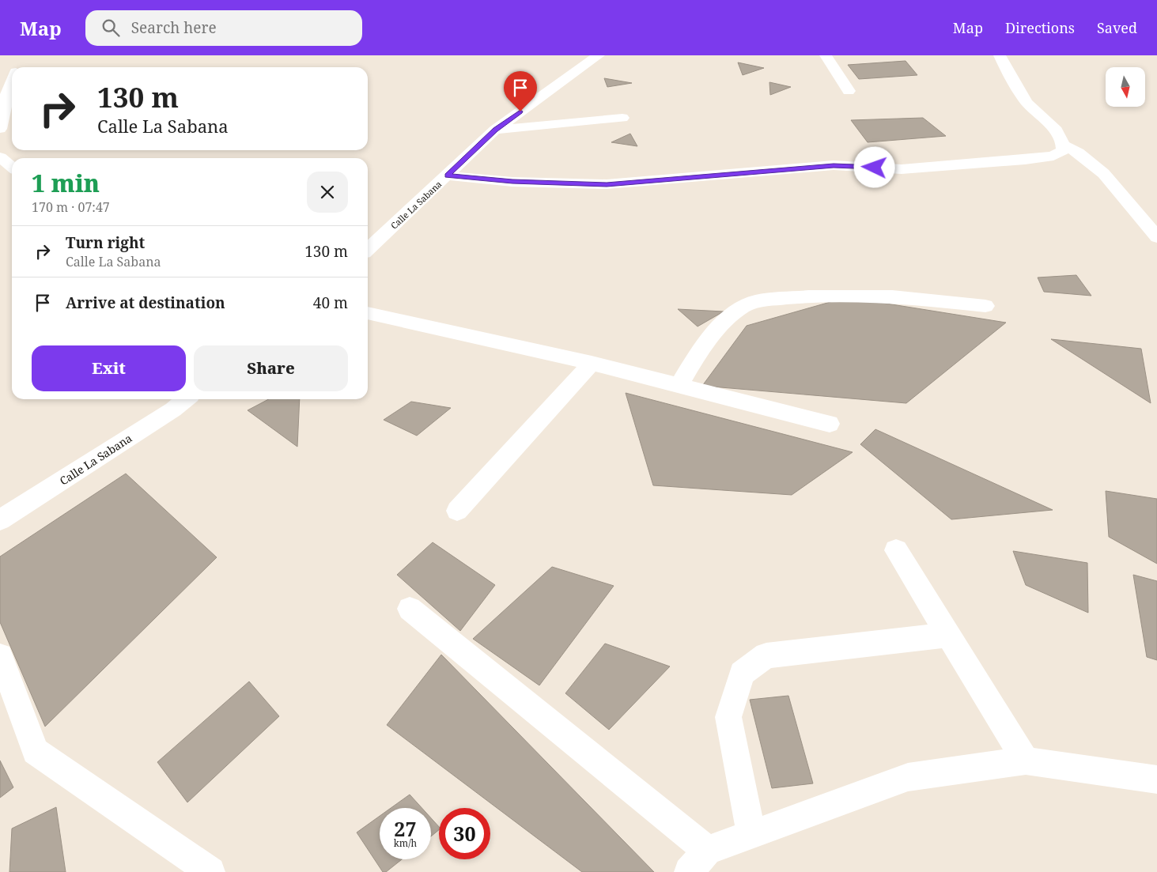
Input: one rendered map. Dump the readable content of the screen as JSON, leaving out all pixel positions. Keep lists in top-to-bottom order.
{
  "streets": {
    "street": ["Calle La Sabana"]
  },
  "north": "bottom",
  "page": {
    "header": "Map",
    "search": "Search here",
    "nav": ["Map", "Directions", "Saved"],
    "turn": ["130 m", "Calle La Sabana"],
    "heading": ["1 min", "170 m · 07:47"],
    "list": [
      {
        "name": "Turn right",
        "note": "Calle La Sabana",
        "value": "130 m"
      },
      {
        "name": "Arrive at destination",
        "value": "40 m"
      }
    ],
    "buttons": ["Exit", "Share"],
    "speed": "27 km/h",
    "limit": "30"
  }
}
